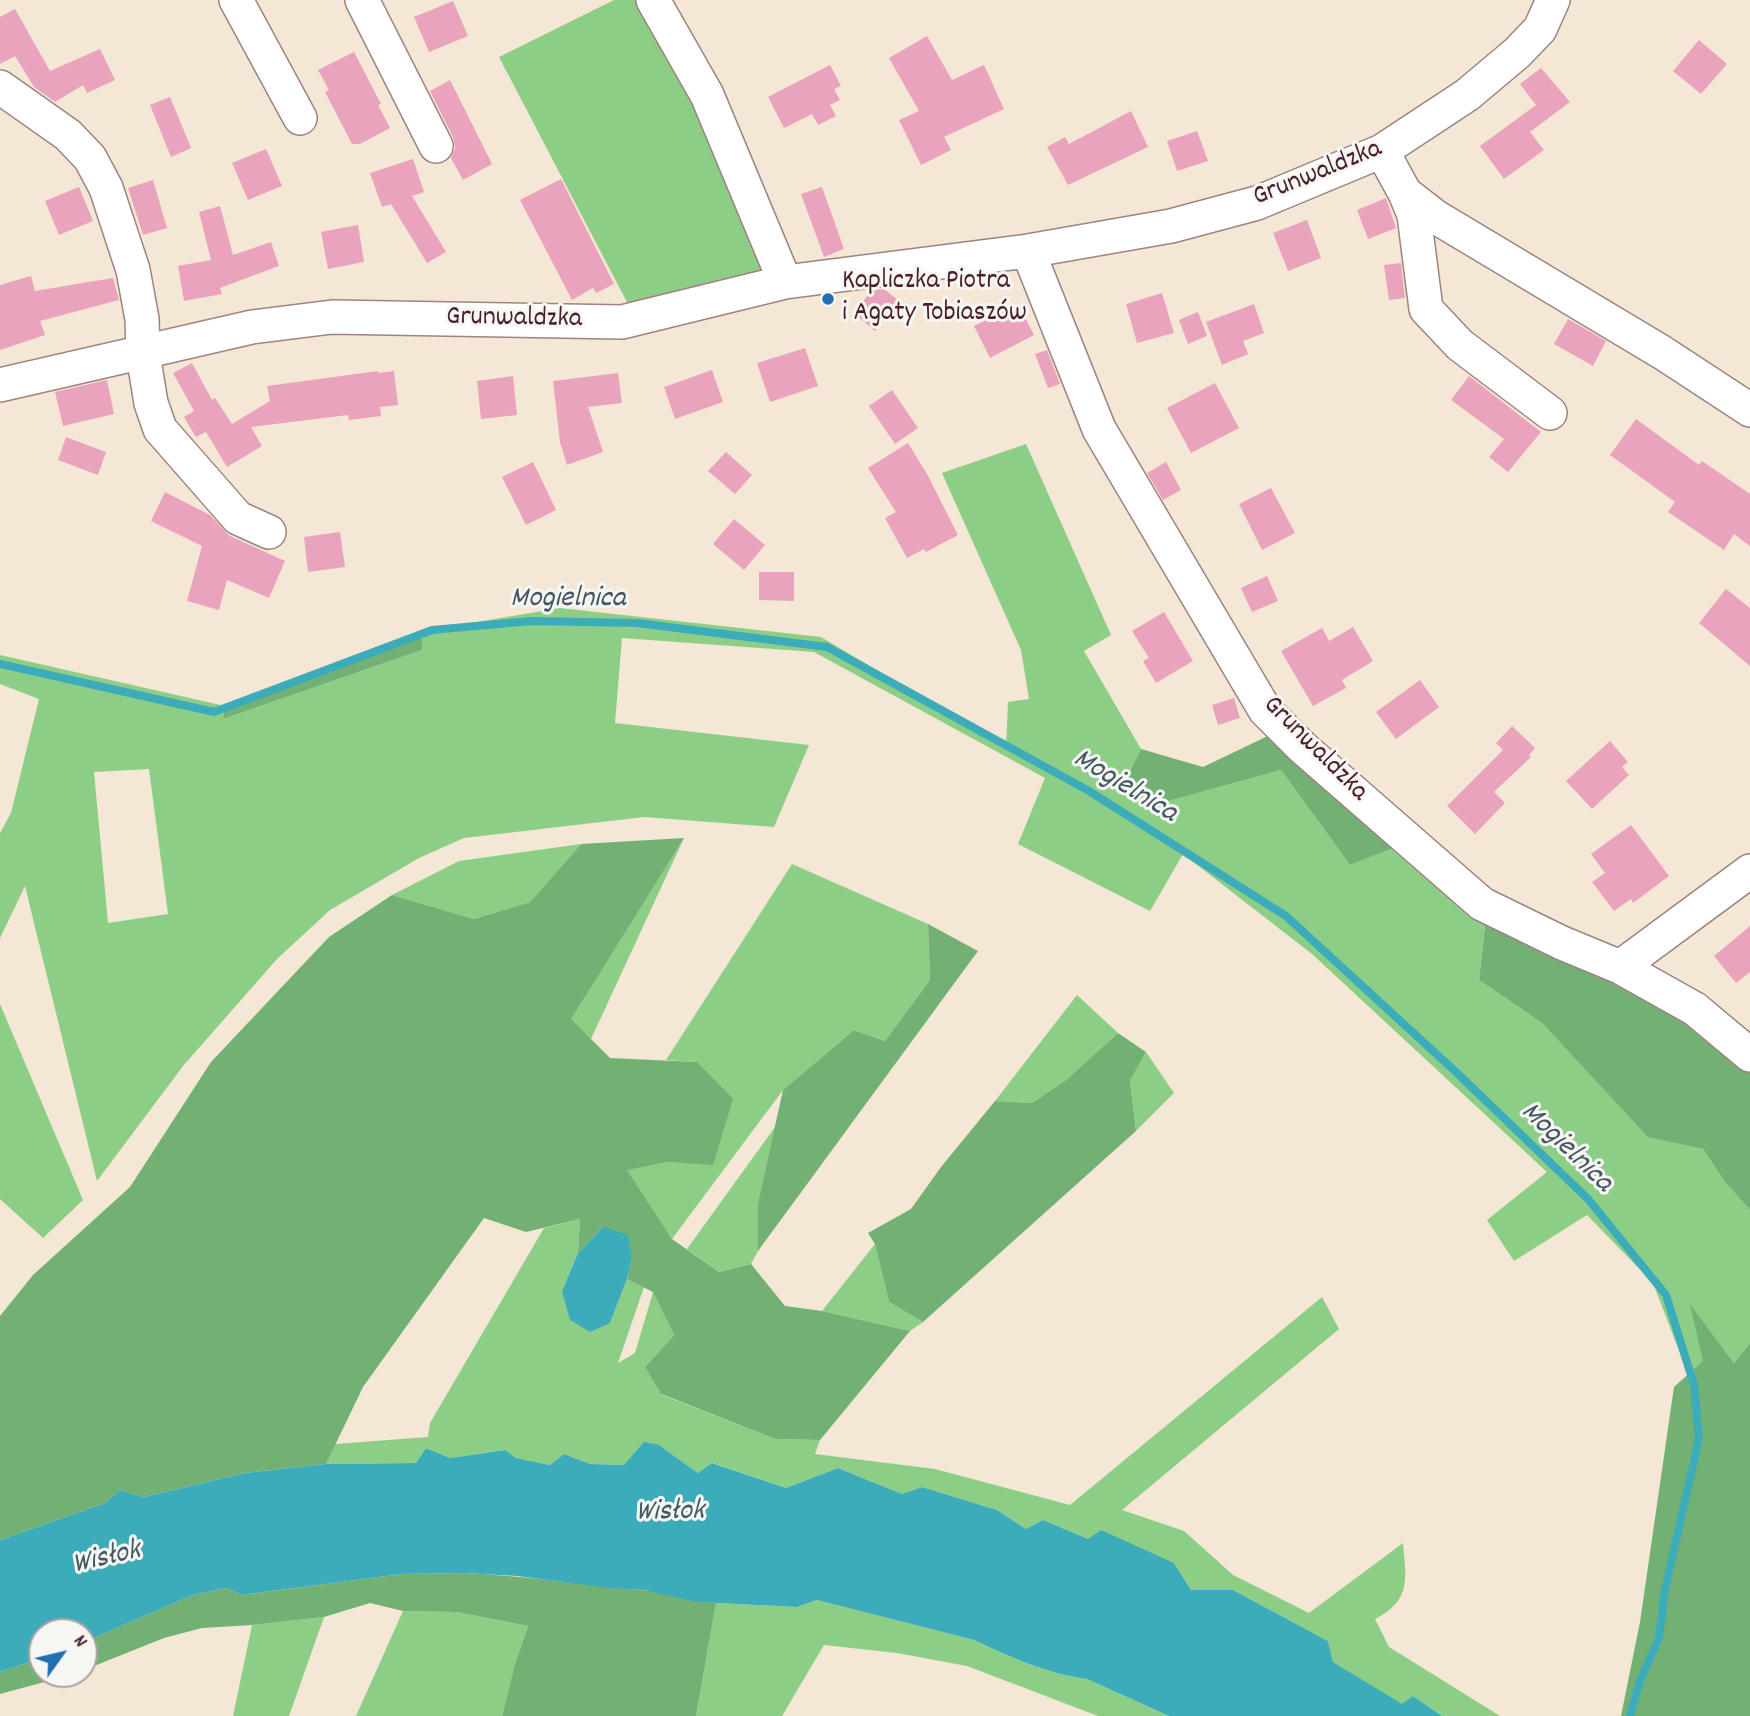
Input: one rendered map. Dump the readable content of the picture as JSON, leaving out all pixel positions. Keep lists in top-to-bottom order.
{
  "streets": {
    "street": ["Grunwaldzka"]
  },
  "water": ["Mogielnica", "Wisłok"],
  "places": ["Kapliczka Piotra i Agaty Tobiaszów"],
  "north": "top right"
}
